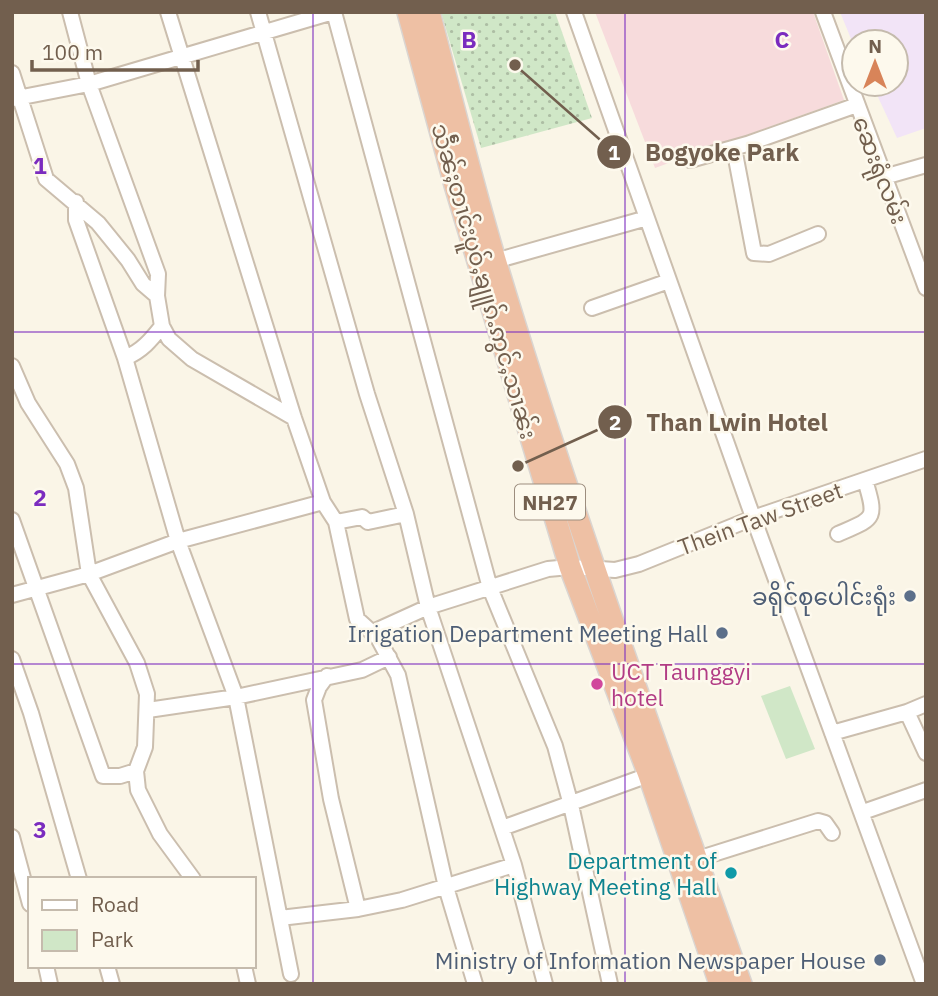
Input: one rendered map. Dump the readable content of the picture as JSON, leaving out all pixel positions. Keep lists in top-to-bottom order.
{
  "streets": {
    "highway": ["သဵႅၼ်ႈတၢင်းပူဝ်ႇၶျူၵ်ႉဢွင်ႇသၢၼ်း", "NH27"],
    "street": ["ဆေးရုံလမ်း", "Thein Taw Street"]
  },
  "crossings": [
    ["သဵႅၼ်ႈတၢင်းပူဝ်ႇၶျူၵ်ႉဢွင်ႇသၢၼ်း", "Thein Taw Street"]
  ],
  "places": [
    "Bogyoke Park",
    "Than Lwin Hotel",
    "ခရိုင်စုပေါင်းရုံး",
    "Irrigation Department Meeting Hall",
    "UCT Taunggyi hotel",
    "Department of Highway Meeting Hall",
    "Ministry of Information Newspaper House"
  ],
  "legend": ["Road", "Park"],
  "scale_bar": "100 m",
  "north": "top",
  "grid": {
    "columns": ["B", "C"],
    "rows": ["1", "2", "3"]
  }
}
